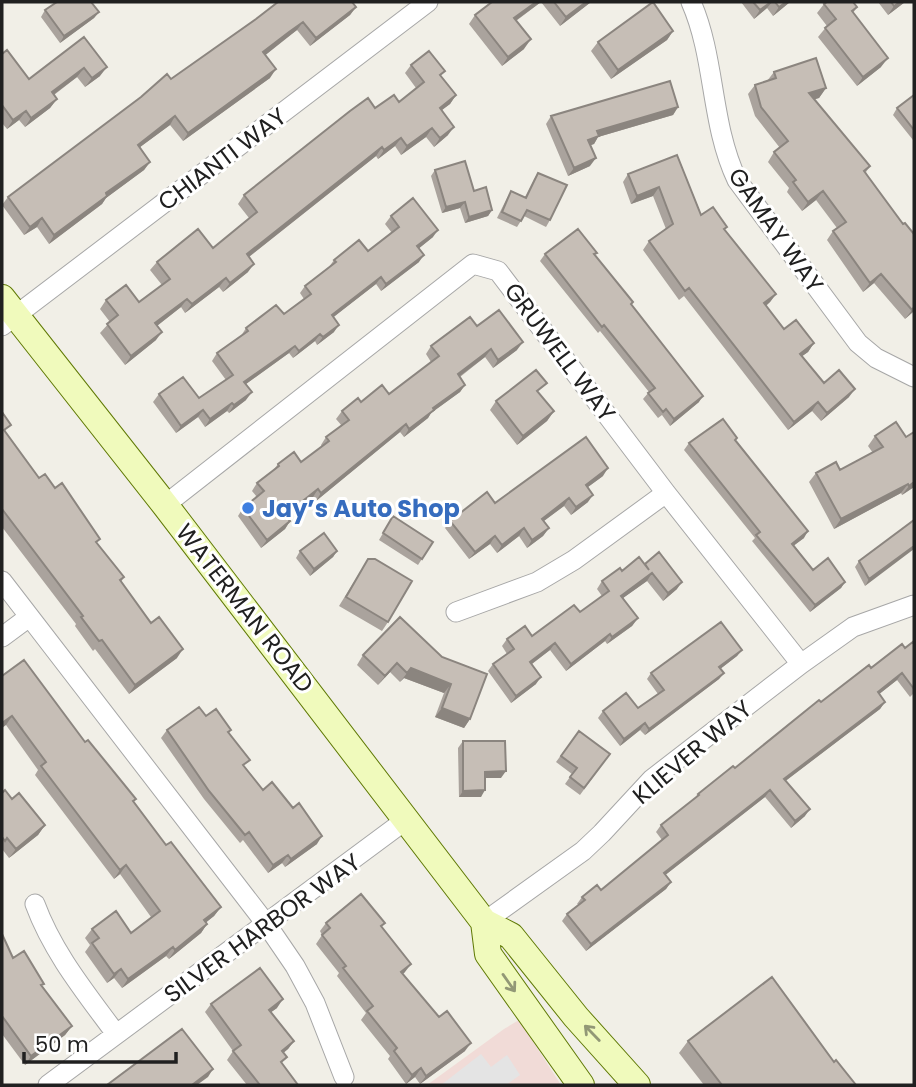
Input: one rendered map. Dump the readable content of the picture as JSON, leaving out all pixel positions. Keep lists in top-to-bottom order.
{
  "streets": {
    "main road": ["WATERMAN ROAD"],
    "street": [
      "CHIANTI WAY",
      "GAMAY WAY",
      "GRUWELL WAY",
      "KLIEVER WAY",
      "SILVER HARBOR WAY"
    ]
  },
  "crossings": [
    ["CHIANTI WAY", "WATERMAN ROAD"],
    ["GRUWELL WAY", "WATERMAN ROAD"],
    ["GRUWELL WAY", "KLIEVER WAY"],
    ["WATERMAN ROAD", "KLIEVER WAY"],
    ["WATERMAN ROAD", "SILVER HARBOR WAY"]
  ],
  "places": ["Jay’s Auto Shop"],
  "scale_bar": "50 m"
}
